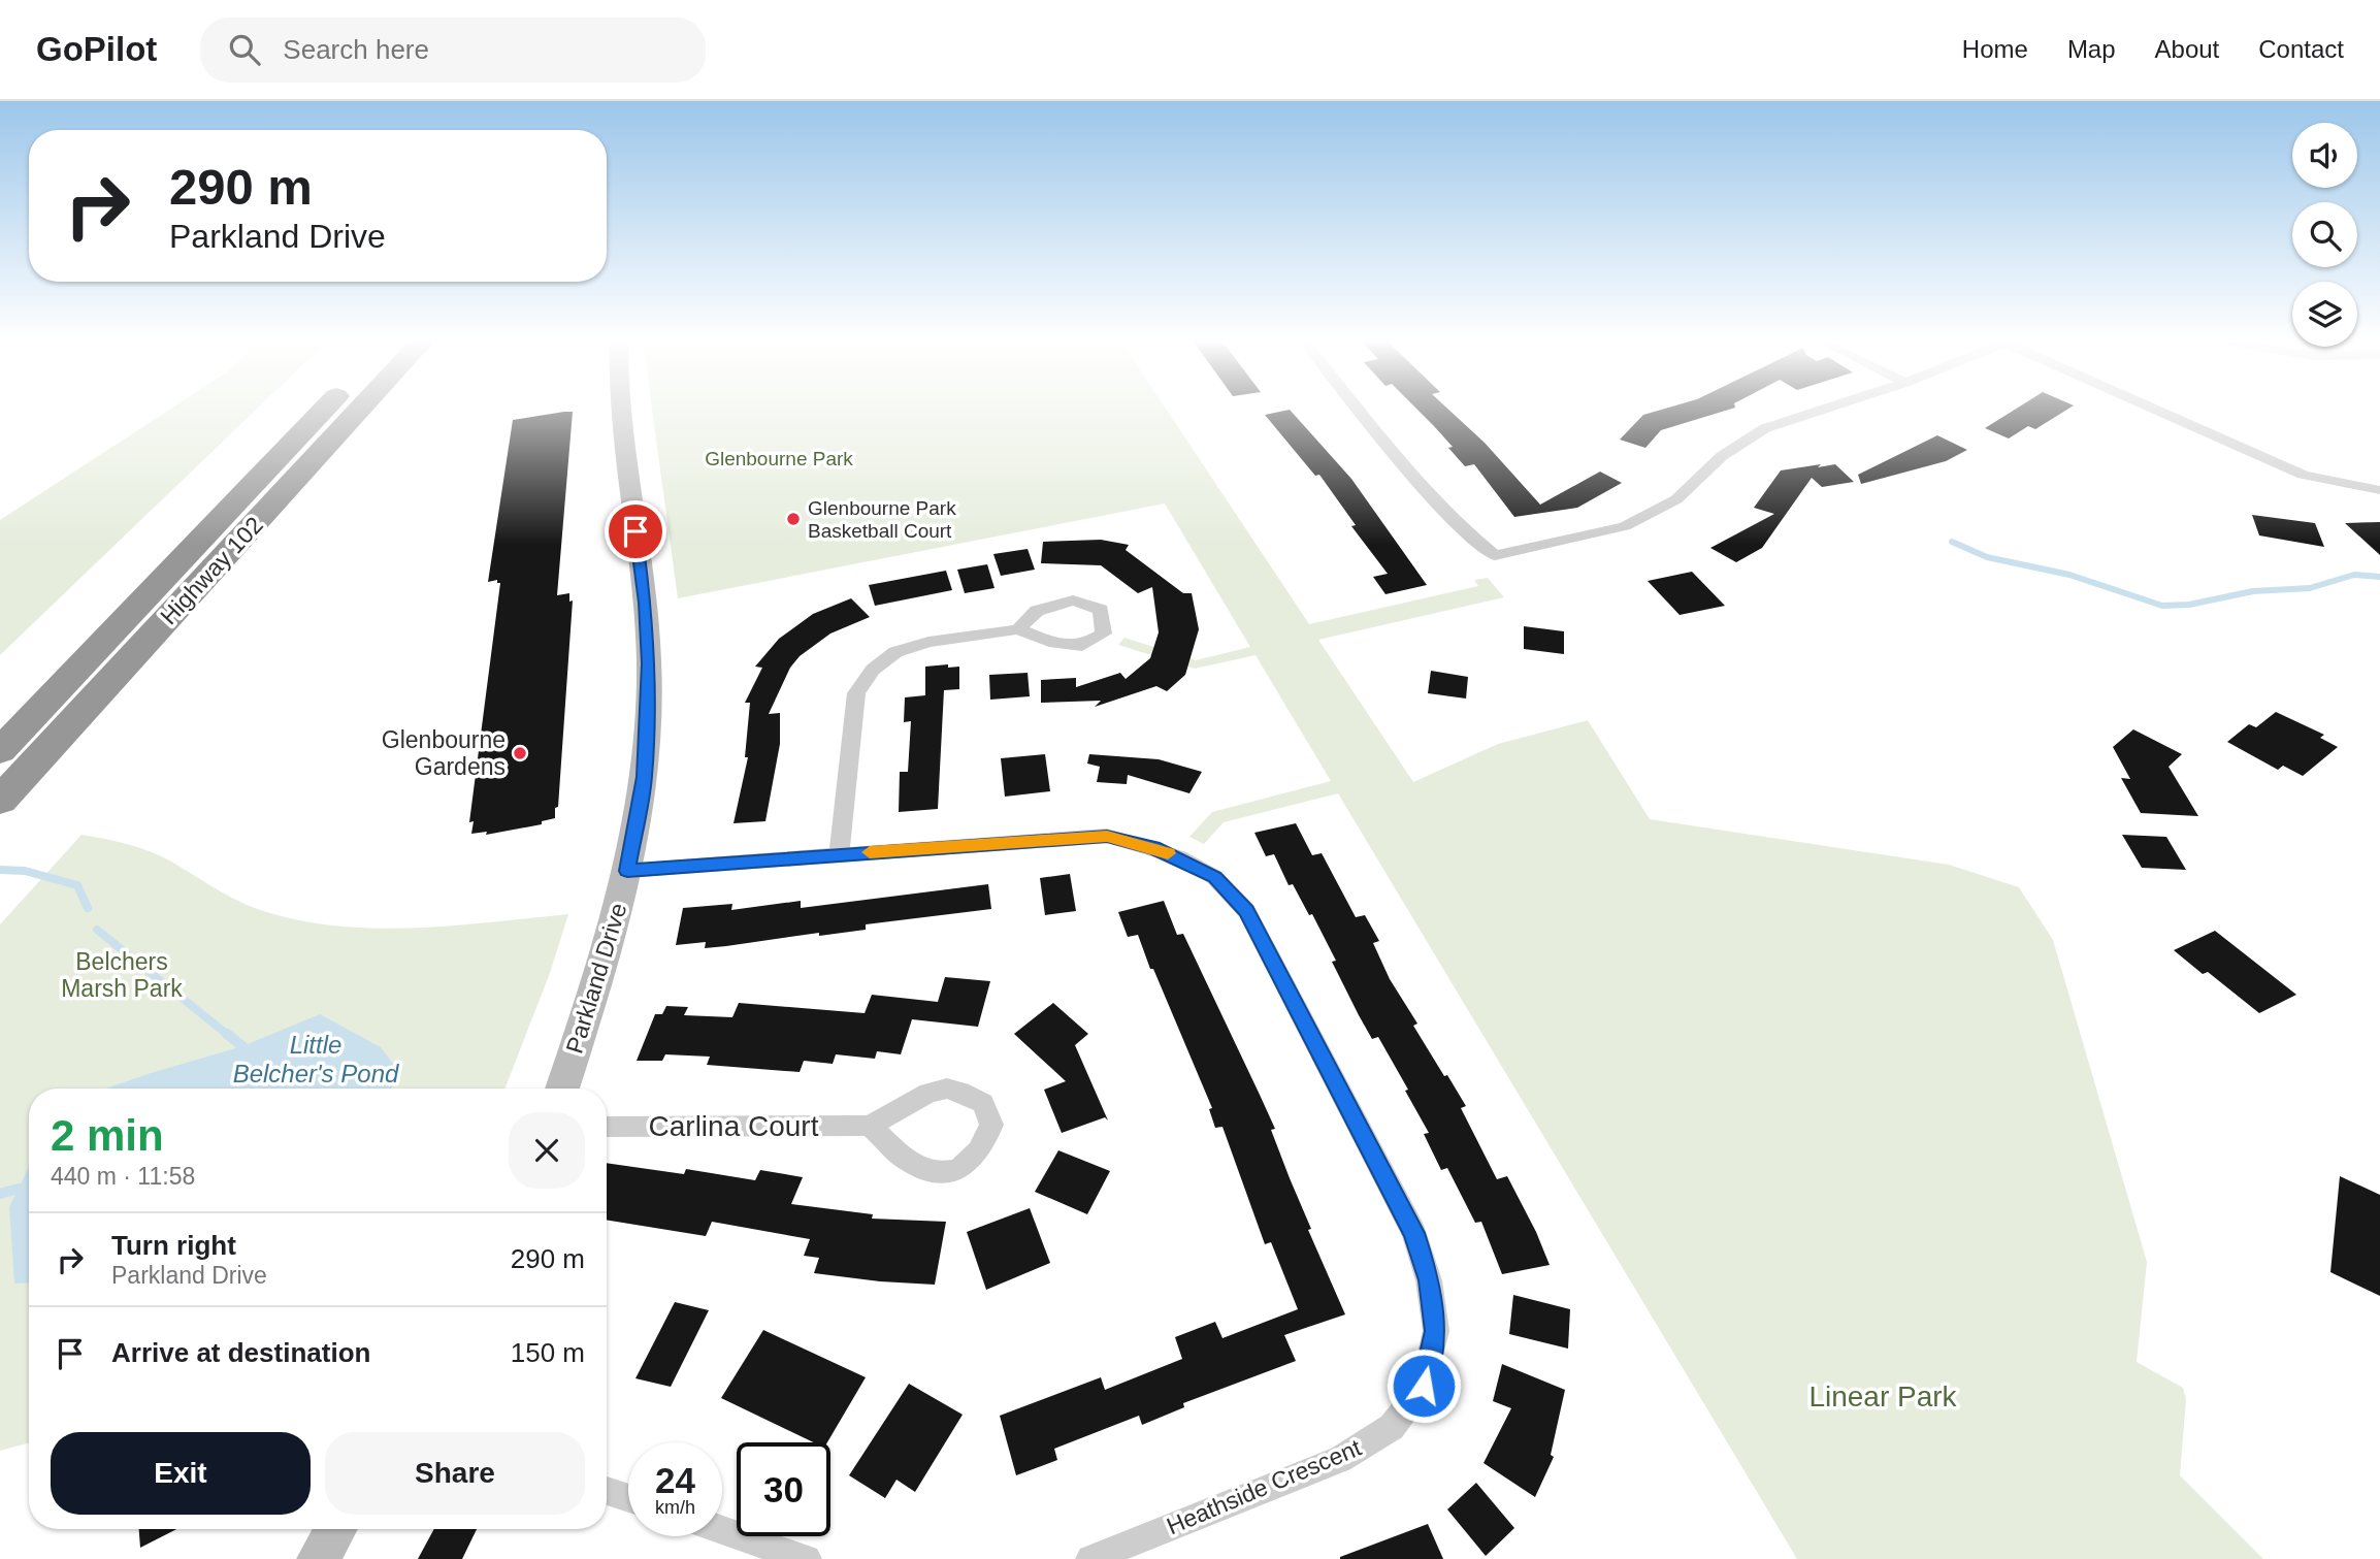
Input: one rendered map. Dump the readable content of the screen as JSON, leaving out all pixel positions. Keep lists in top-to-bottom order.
{
  "streets": {
    "highway": ["Highway 102"],
    "street": ["Parkland Drive", "Carlina Court", "Heathside Crescent"]
  },
  "crossings": [
    ["Parkland Drive", "Heathside Crescent"]
  ],
  "water": ["Little Belcher's Pond"],
  "parks": ["Glenbourne Park", "Belchers Marsh Park", "Linear Park"],
  "places": ["Glenbourne Park Basketball Court", "Glenbourne Gardens"],
  "page": {
    "header": "GoPilot",
    "search": "Search here",
    "nav": [
      "Home",
      "Map",
      "About",
      "Contact"
    ],
    "turn": ["290 m", "Parkland Drive"],
    "heading": ["2 min", "440 m · 11:58"],
    "list": [
      {
        "name": "Turn right",
        "note": "Parkland Drive",
        "value": "290 m"
      },
      {
        "name": "Arrive at destination",
        "value": "150 m"
      }
    ],
    "buttons": ["Exit", "Share"],
    "speed": "24 km/h",
    "limit": "30"
  }
}
